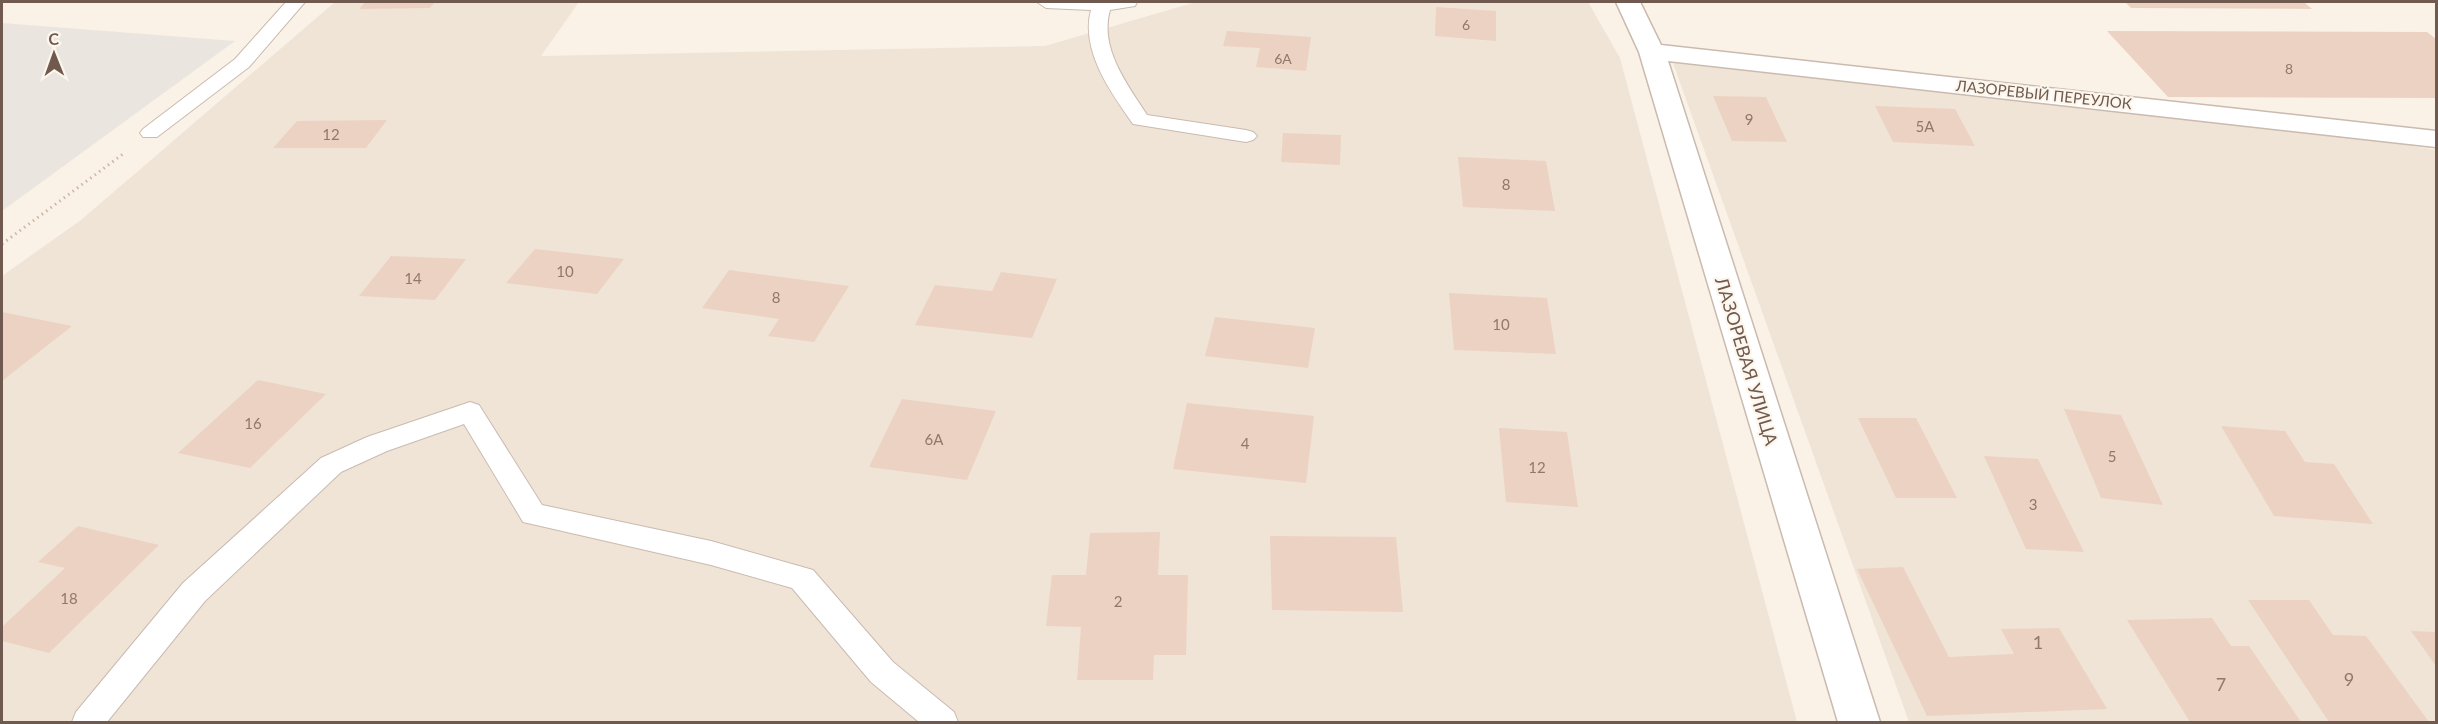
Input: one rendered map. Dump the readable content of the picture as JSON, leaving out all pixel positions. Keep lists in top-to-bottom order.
{
  "streets": {
    "street": ["ЛАЗОРЕВЫЙ ПЕРЕУЛОК", "ЛАЗОРЕВАЯ УЛИЦА"]
  },
  "crossings": [
    ["ЛАЗОРЕВЫЙ ПЕРЕУЛОК", "ЛАЗОРЕВАЯ УЛИЦА"]
  ],
  "house_numbers": [
    "6",
    "6А",
    "8",
    "9",
    "5А",
    "12",
    "8",
    "10",
    "14",
    "8",
    "10",
    "16",
    "6А",
    "4",
    "5",
    "12",
    "3",
    "18",
    "2",
    "1",
    "9",
    "7"
  ],
  "north": "top"
}
